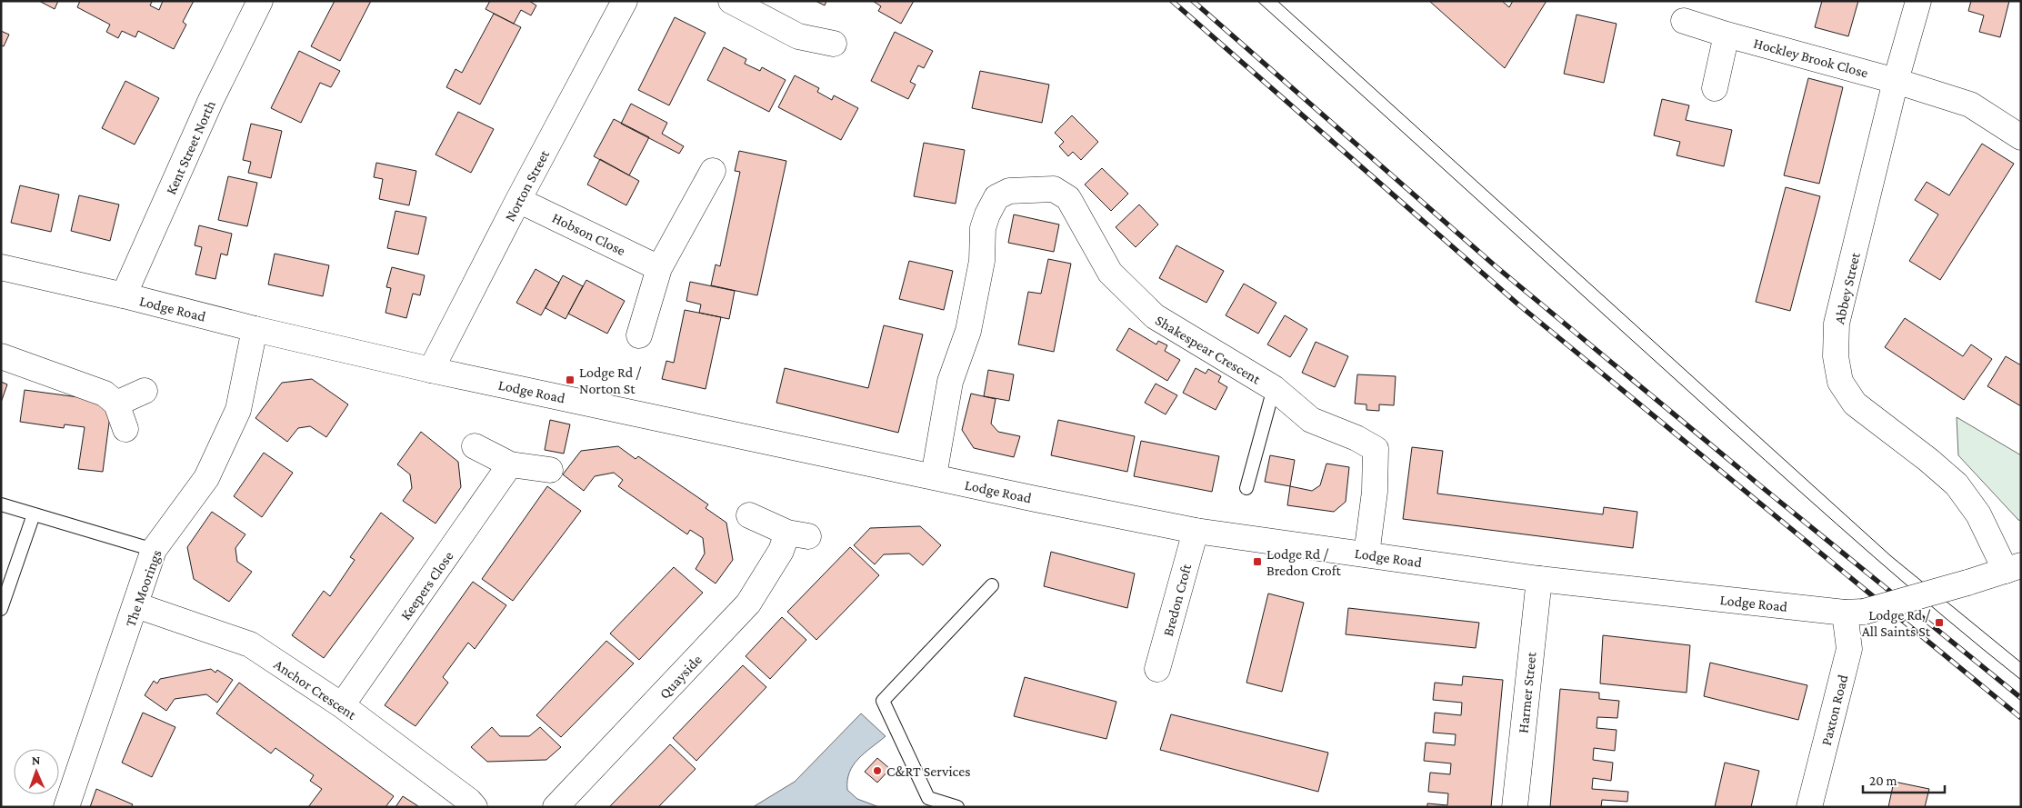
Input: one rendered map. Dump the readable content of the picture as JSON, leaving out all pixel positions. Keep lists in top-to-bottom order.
{
  "streets": {
    "street": [
      "Hockley Brook Close",
      "Kent Street North",
      "Norton Street",
      "Hobson Close",
      "Abbey Street",
      "Lodge Road",
      "Shakespear Crescent",
      "Keepers Close",
      "The Moorings",
      "Bredon Croft",
      "Quayside",
      "Anchor Crescent",
      "Harmer Street",
      "Paxton Road"
    ]
  },
  "crossings": [
    ["Hockley Brook Close", "Abbey Street"],
    ["Kent Street North", "Lodge Road"],
    ["Norton Street", "Hobson Close"],
    ["Norton Street", "Lodge Road"],
    ["Abbey Street", "Lodge Road"],
    ["Lodge Road", "Shakespear Crescent"],
    ["Lodge Road", "The Moorings"],
    ["Lodge Road", "Bredon Croft"],
    ["Lodge Road", "Harmer Street"],
    ["Lodge Road", "Paxton Road"],
    ["Keepers Close", "Anchor Crescent"],
    ["The Moorings", "Anchor Crescent"]
  ],
  "places": {
    "transit": ["Lodge Rd / Norton St", "Lodge Rd / Bredon Croft", "Lodge Rd / All Saints St"],
    "other": ["C&RT Services"]
  },
  "scale_bar": "20 m",
  "north": "top"
}
